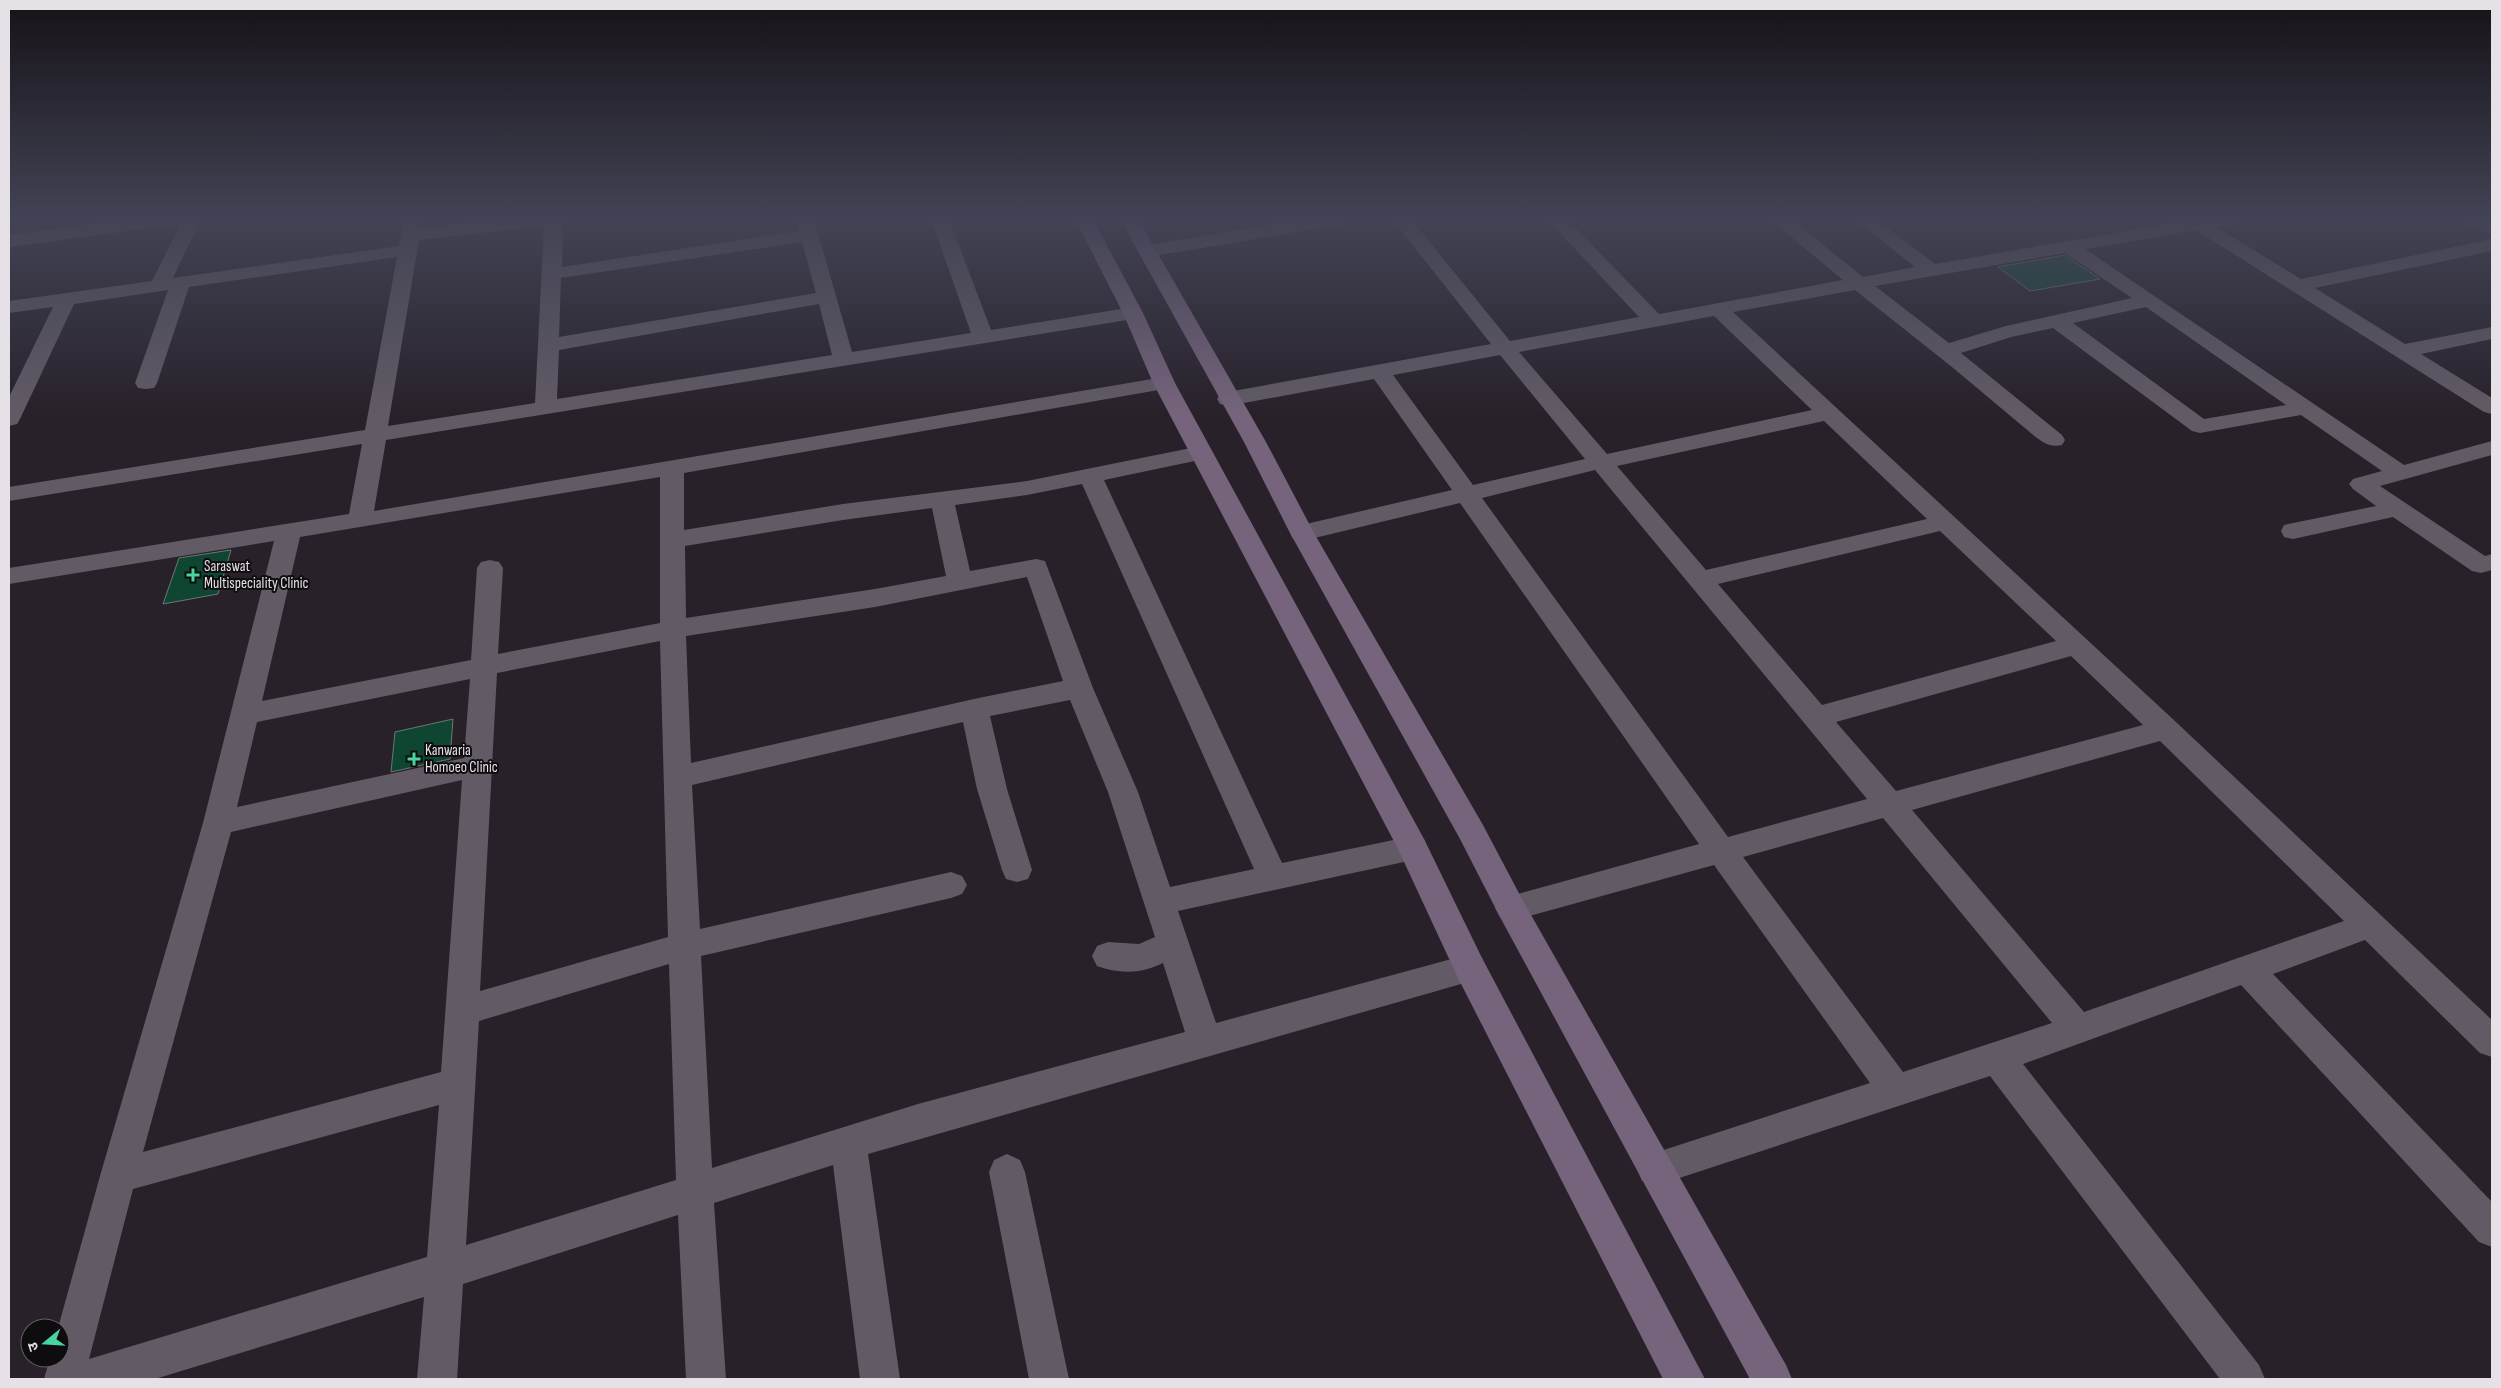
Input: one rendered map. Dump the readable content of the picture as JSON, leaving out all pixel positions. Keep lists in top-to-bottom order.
{
  "places": {
    "health": ["Saraswat Multispeciality Clinic", "Kanwaria Homoeo Clinic"]
  },
  "north": "left"
}
